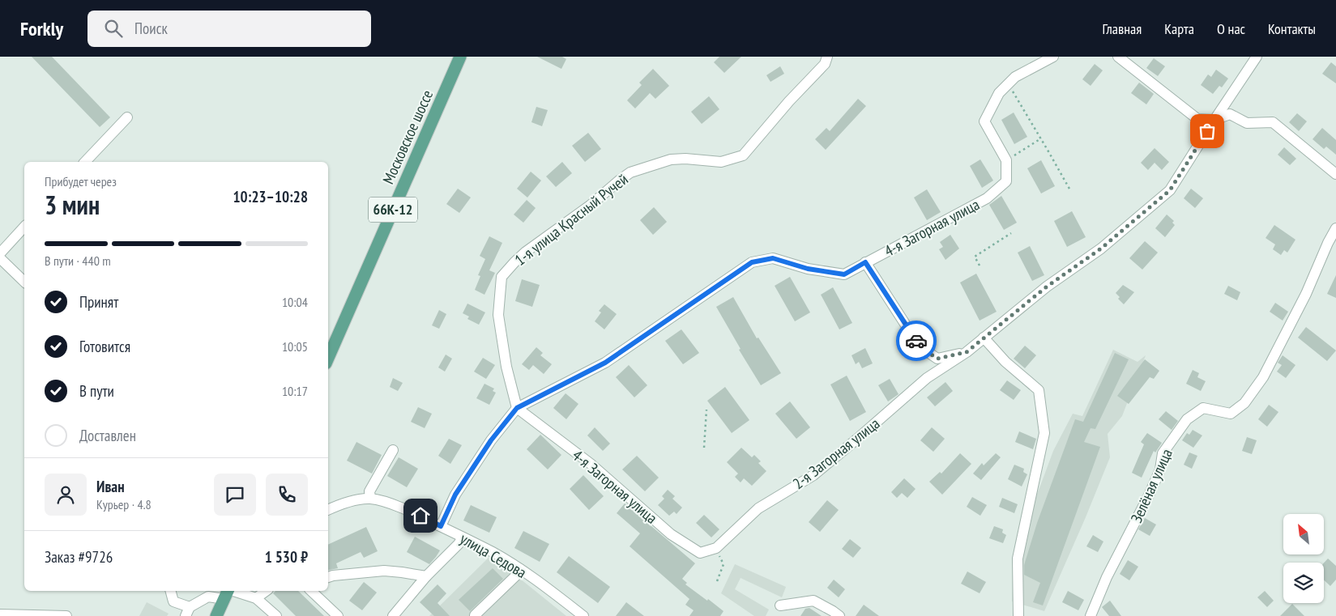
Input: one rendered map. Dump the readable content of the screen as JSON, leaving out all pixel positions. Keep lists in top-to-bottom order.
{
  "streets": {
    "main road": ["Московское шоссе", "66К-12"],
    "street": [
      "1-я улица Красный Ручей",
      "4-я Загорная улица",
      "2-я Загорная улица",
      "Зелёная улица",
      "улица Седова"
    ]
  },
  "crossings": [
    ["1-я улица Красный Ручей", "4-я Загорная улица"],
    ["4-я Загорная улица", "2-я Загорная улица"],
    ["4-я Загорная улица", "улица Седова"]
  ],
  "north": "top left",
  "page": {
    "header": "Forkly",
    "search": "Поиск",
    "nav": [
      "Главная",
      "Карта",
      "О нас",
      "Контакты"
    ],
    "heading": ["3 мин", "Прибудет через", "10:23–10:28"],
    "panel": [
      "Иван",
      "Курьер · 4.8",
      "Заказ #9726",
      "1 530 ₽"
    ],
    "bar": "В пути · 440 m",
    "list": [
      ["Принят", "10:04"],
      ["Готовится", "10:05"],
      ["В пути", "10:17"],
      "Доставлен"
    ]
  }
}
